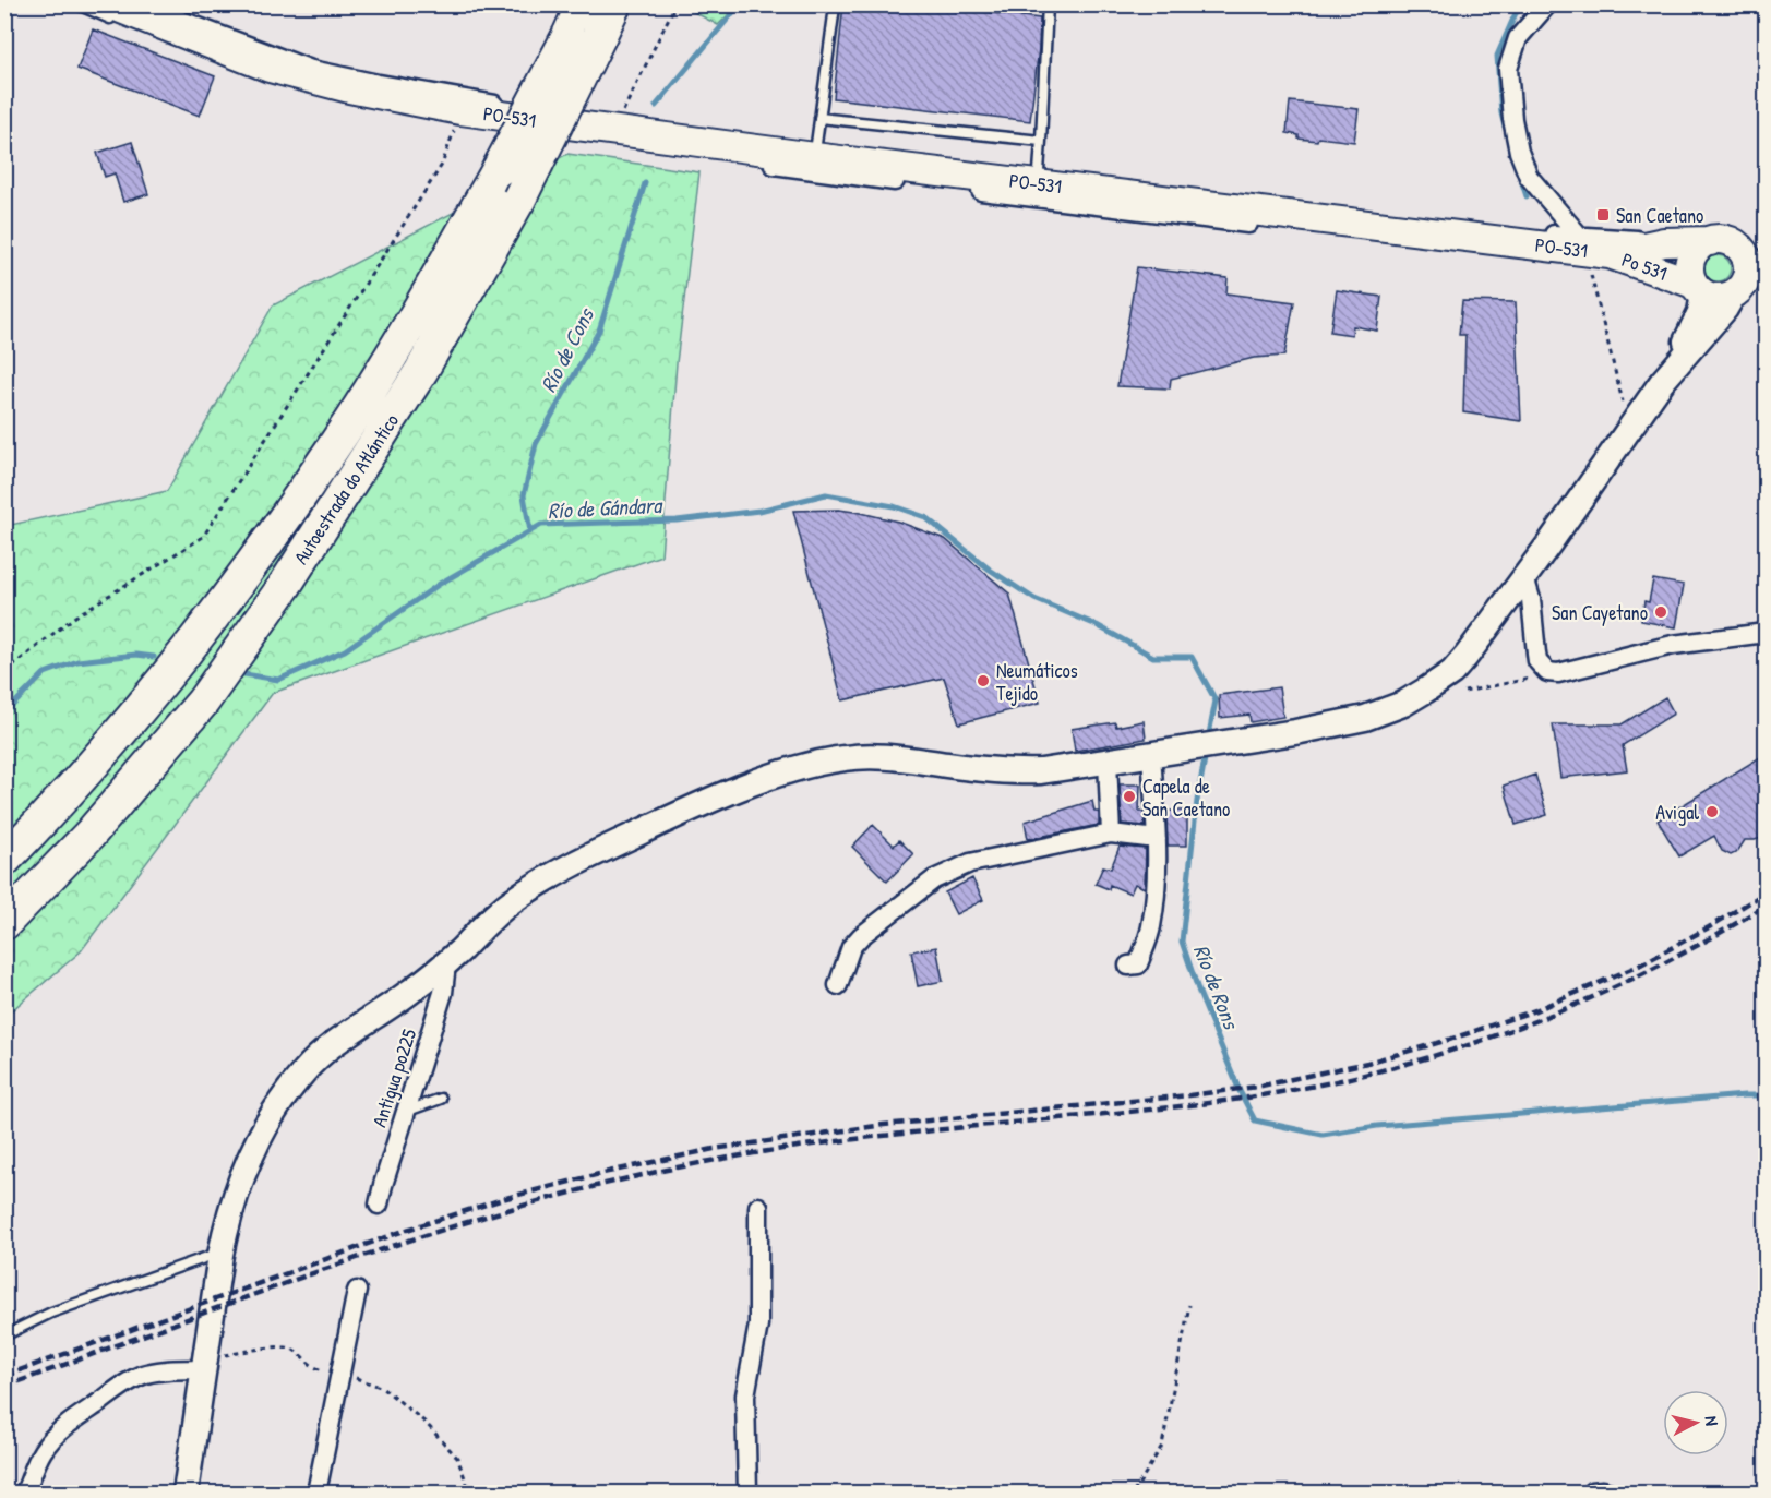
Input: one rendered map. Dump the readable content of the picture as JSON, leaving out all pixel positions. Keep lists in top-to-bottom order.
{
  "streets": {
    "highway": ["Autoestrada do Atlántico"],
    "main road": ["PO-531", "Po 531"],
    "street": ["Antigua po225"]
  },
  "crossings": [
    ["PO-531", "Po 531"]
  ],
  "water": ["Río de Cons", "Río de Gándara", "Río de Rons"],
  "places": {
    "transit": ["San Caetano"],
    "other": [
      "San Cayetano",
      "Neumáticos Tejido",
      "Capela de San Caetano",
      "Avigal"
    ]
  },
  "north": "right"
}
